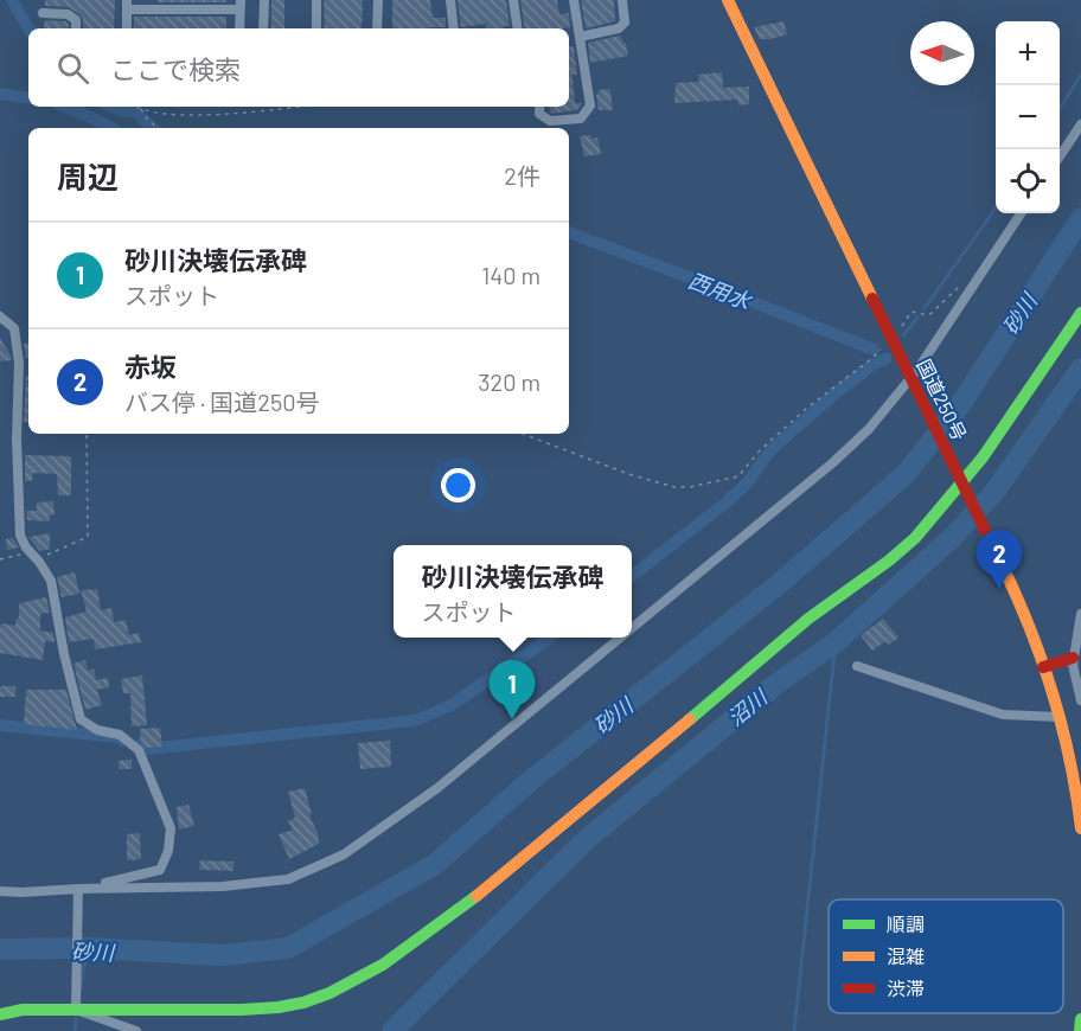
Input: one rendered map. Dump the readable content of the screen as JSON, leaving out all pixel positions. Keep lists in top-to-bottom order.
{
  "streets": {
    "main road": ["国道250号"]
  },
  "water": ["西用水", "砂川", "沼川"],
  "legend": ["順調", "混雑", "渋滞"],
  "north": "left",
  "page": {
    "map_buttons": ["+", "−"],
    "search": "ここで検索",
    "heading": ["周辺", "2件"],
    "list": [
      {
        "mark": "1",
        "name": "砂川決壊伝承碑",
        "note": "スポット",
        "value": "140 m"
      },
      {
        "mark": "2",
        "name": "赤坂",
        "note": "バス停 · 国道250号",
        "value": "320 m"
      }
    ],
    "pins": ["2", "1"],
    "popup": ["砂川決壊伝承碑", "スポット"]
  }
}
